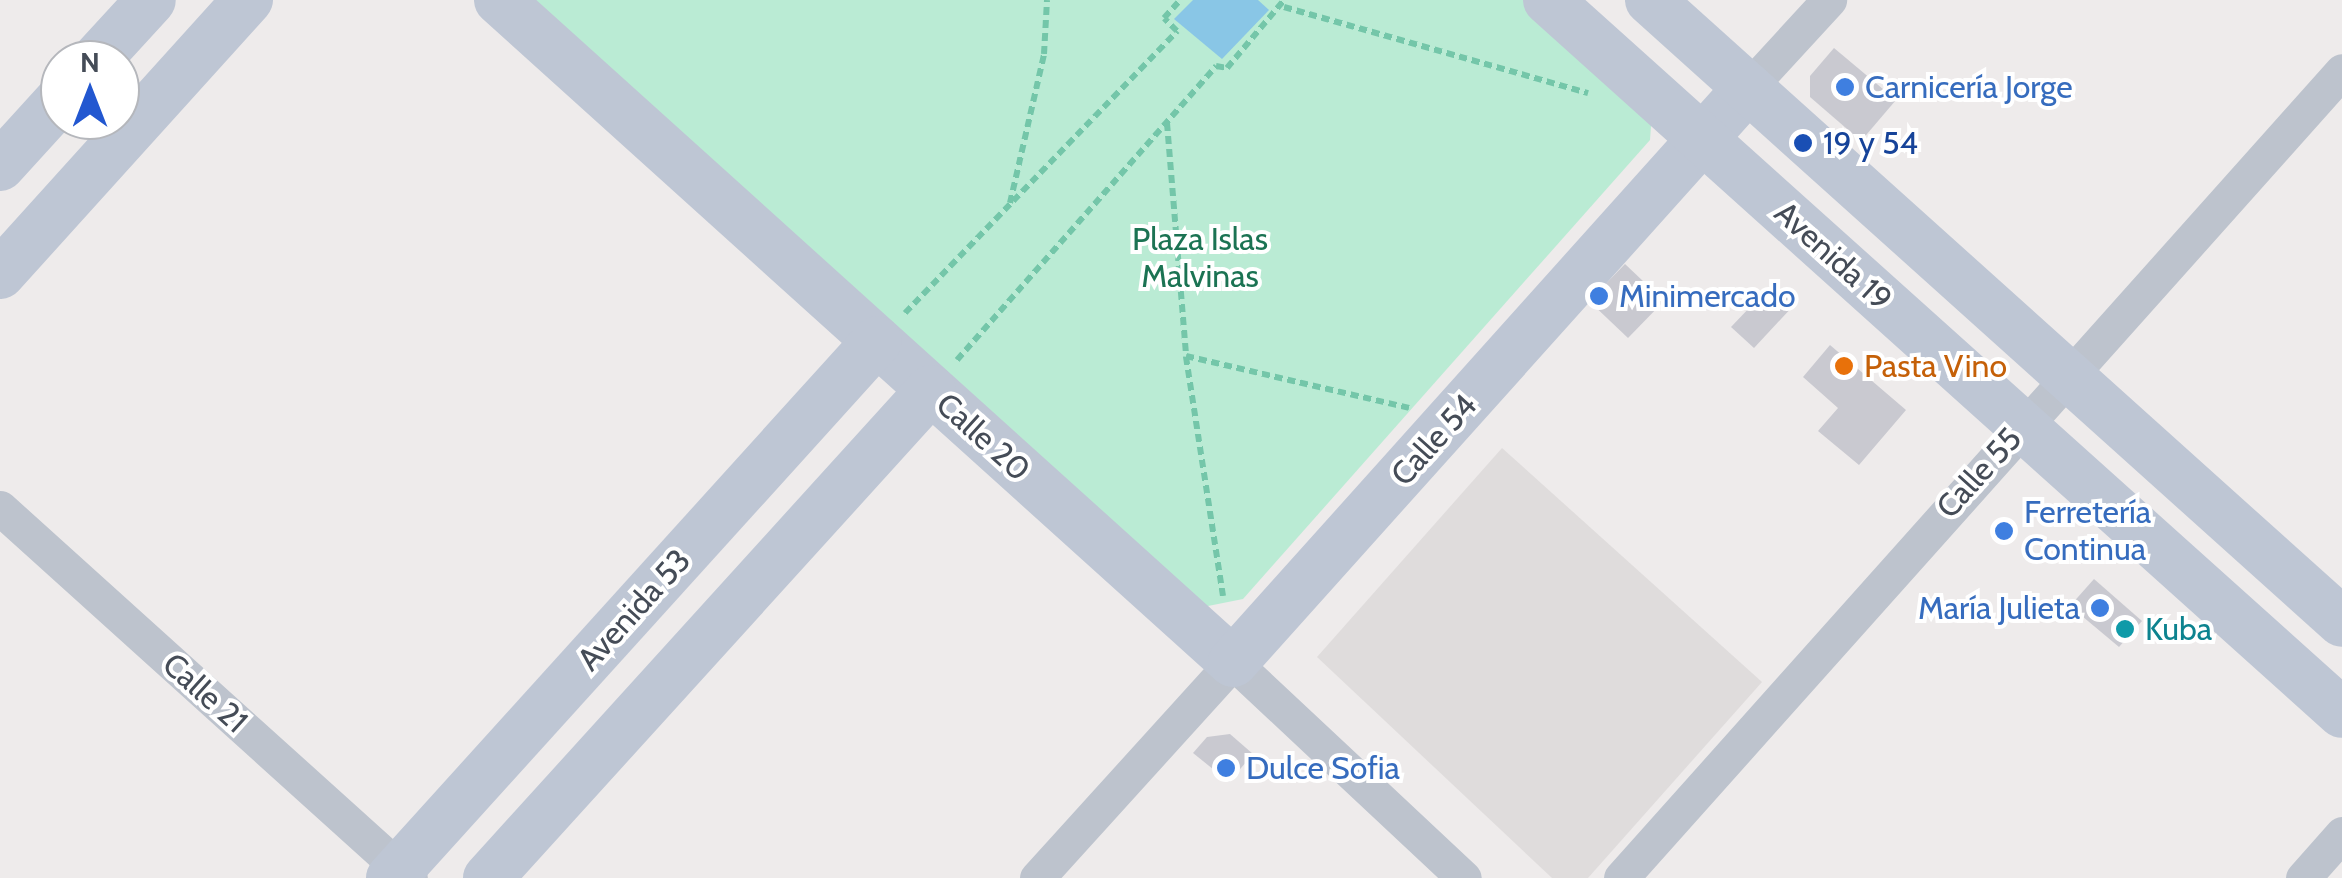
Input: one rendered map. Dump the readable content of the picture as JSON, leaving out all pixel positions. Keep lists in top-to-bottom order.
{
  "streets": {
    "street": [
      "Avenida 19",
      "Calle 20",
      "Calle 54",
      "Calle 55",
      "Avenida 53",
      "Calle 21"
    ]
  },
  "crossings": [
    ["Avenida 19", "Calle 54"],
    ["Avenida 19", "Calle 55"],
    ["Calle 20", "Calle 54"],
    ["Calle 20", "Avenida 53"],
    ["Avenida 53", "Calle 21"]
  ],
  "parks": ["Plaza Islas Malvinas"],
  "places": [
    "Carnicería Jorge",
    "19 y 54",
    "Minimercado",
    "Pasta Vino",
    "Ferretería Continua",
    "María Julieta",
    "Kuba",
    "Dulce Sofia"
  ],
  "north": "top"
}
